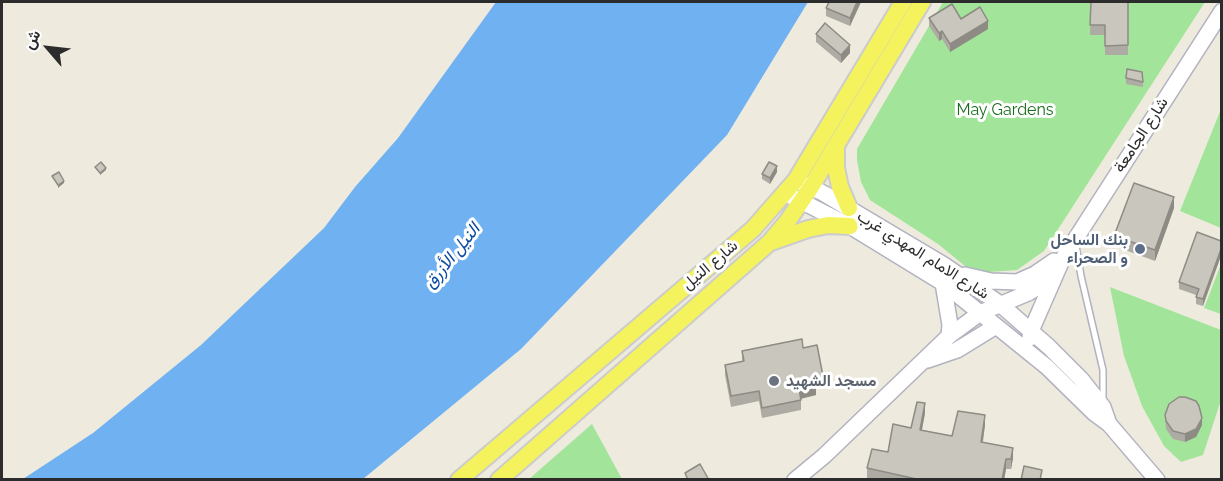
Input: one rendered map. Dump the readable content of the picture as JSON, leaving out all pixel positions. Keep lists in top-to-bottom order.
{
  "streets": {
    "main road": ["شارع الجامعة", "شارع الامام المهدي غرب", "شارع النيل"]
  },
  "crossings": [
    ["شارع الجامعة", "شارع الامام المهدي غرب"],
    ["شارع الامام المهدي غرب", "شارع النيل"]
  ],
  "water": ["النيل الأزرق"],
  "parks": ["May Gardens"],
  "places": ["بنك الساحل و الصحراء", "مسجد الشهيد"],
  "north": "top left"
}
